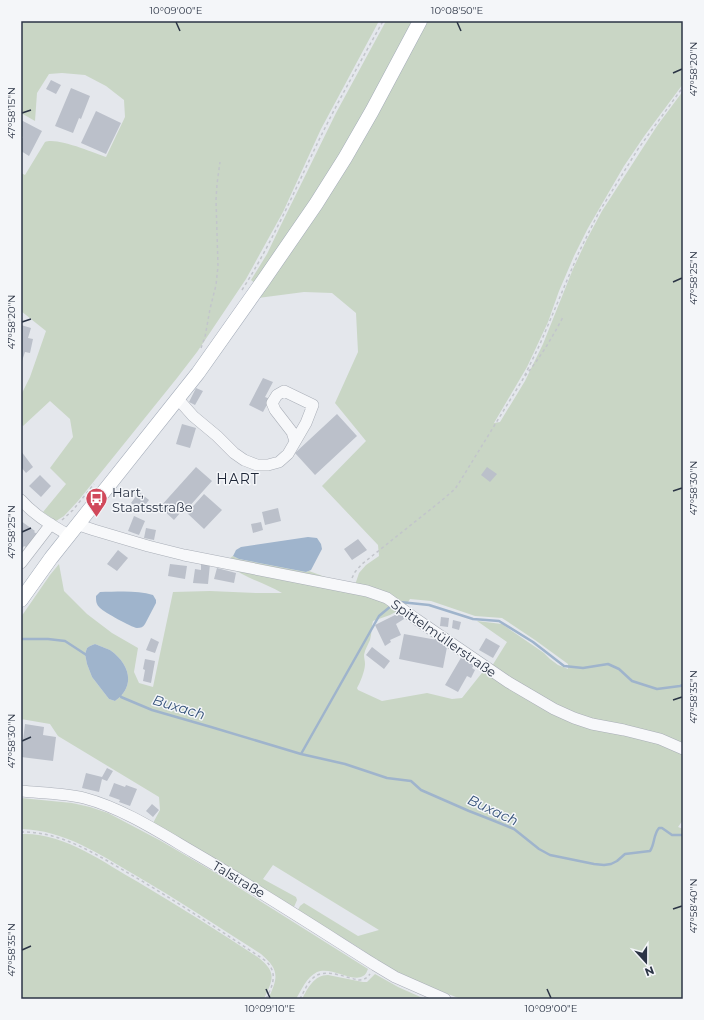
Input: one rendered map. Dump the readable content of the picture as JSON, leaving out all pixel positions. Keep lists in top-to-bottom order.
{
  "streets": {
    "street": ["Spittelmüllerstraße", "Talstraße"]
  },
  "districts": ["HART"],
  "water": ["Buxach"],
  "places": {
    "bus stop": ["Hart, Staatsstraße"]
  },
  "north": "bottom",
  "coordinates": [
    "10°09'00\"E",
    "10°08'50\"E",
    "47°58'20\"N",
    "47°58'15\"N",
    "47°58'25\"N",
    "47°58'30\"N",
    "47°58'35\"N",
    "47°58'40\"N",
    "10°09'10\"E"
  ]
}
